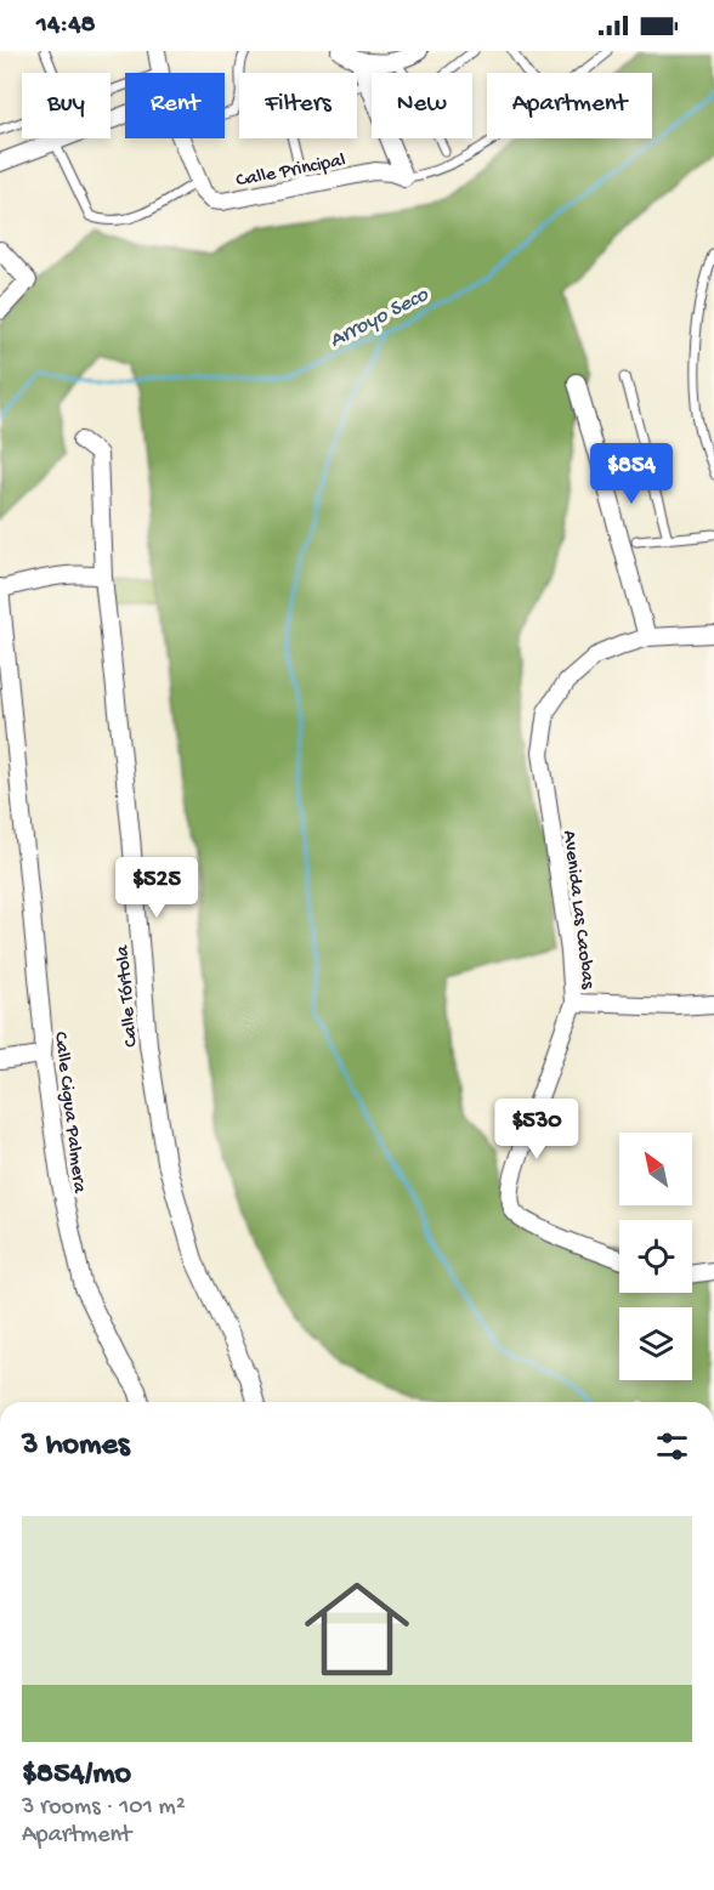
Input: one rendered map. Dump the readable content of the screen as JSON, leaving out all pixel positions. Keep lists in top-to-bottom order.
{
  "streets": {
    "street": [
      "Calle Principal",
      "Avenida Las Caobas",
      "Calle Tórtola",
      "Calle Cigua Palmera"
    ]
  },
  "water": ["Arroyo Seco"],
  "north": "top left",
  "page": {
    "status": "14:48",
    "chip": [
      "Buy",
      "Rent",
      "Filters",
      "New",
      "Apartment"
    ],
    "price": ["$854", "$525", "$530"],
    "heading": "3 homes",
    "list": [
      {
        "name": "$854/mo",
        "note": "3 rooms · 101 m² · Apartment"
      }
    ]
  }
}
